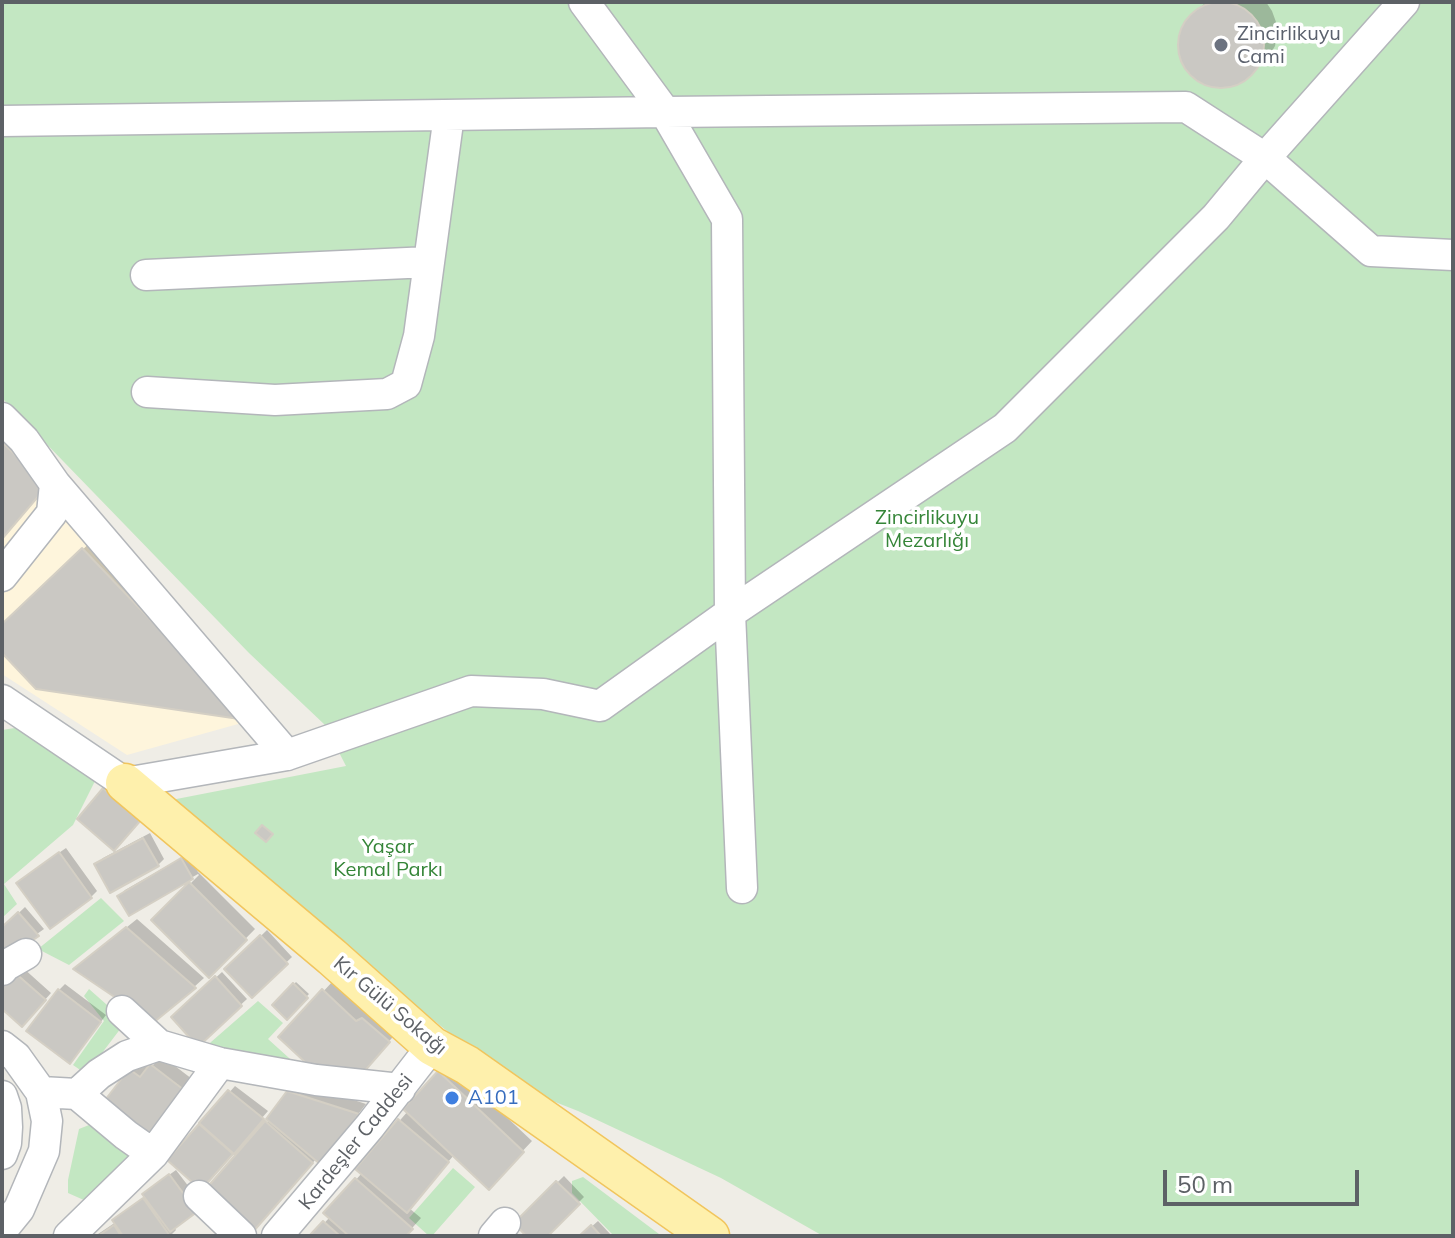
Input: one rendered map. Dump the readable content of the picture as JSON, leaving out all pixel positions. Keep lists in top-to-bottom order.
{
  "streets": {
    "main road": ["Kır Gülü Sokağı"],
    "street": ["Kardeşler Caddesi"]
  },
  "crossings": [
    ["Kır Gülü Sokağı", "Kardeşler Caddesi"]
  ],
  "parks": ["Zincirlikuyu Mezarlığı", "Yaşar Kemal Parkı"],
  "places": ["Zincirlikuyu Cami", "A101"],
  "scale_bar": "50 m"
}
